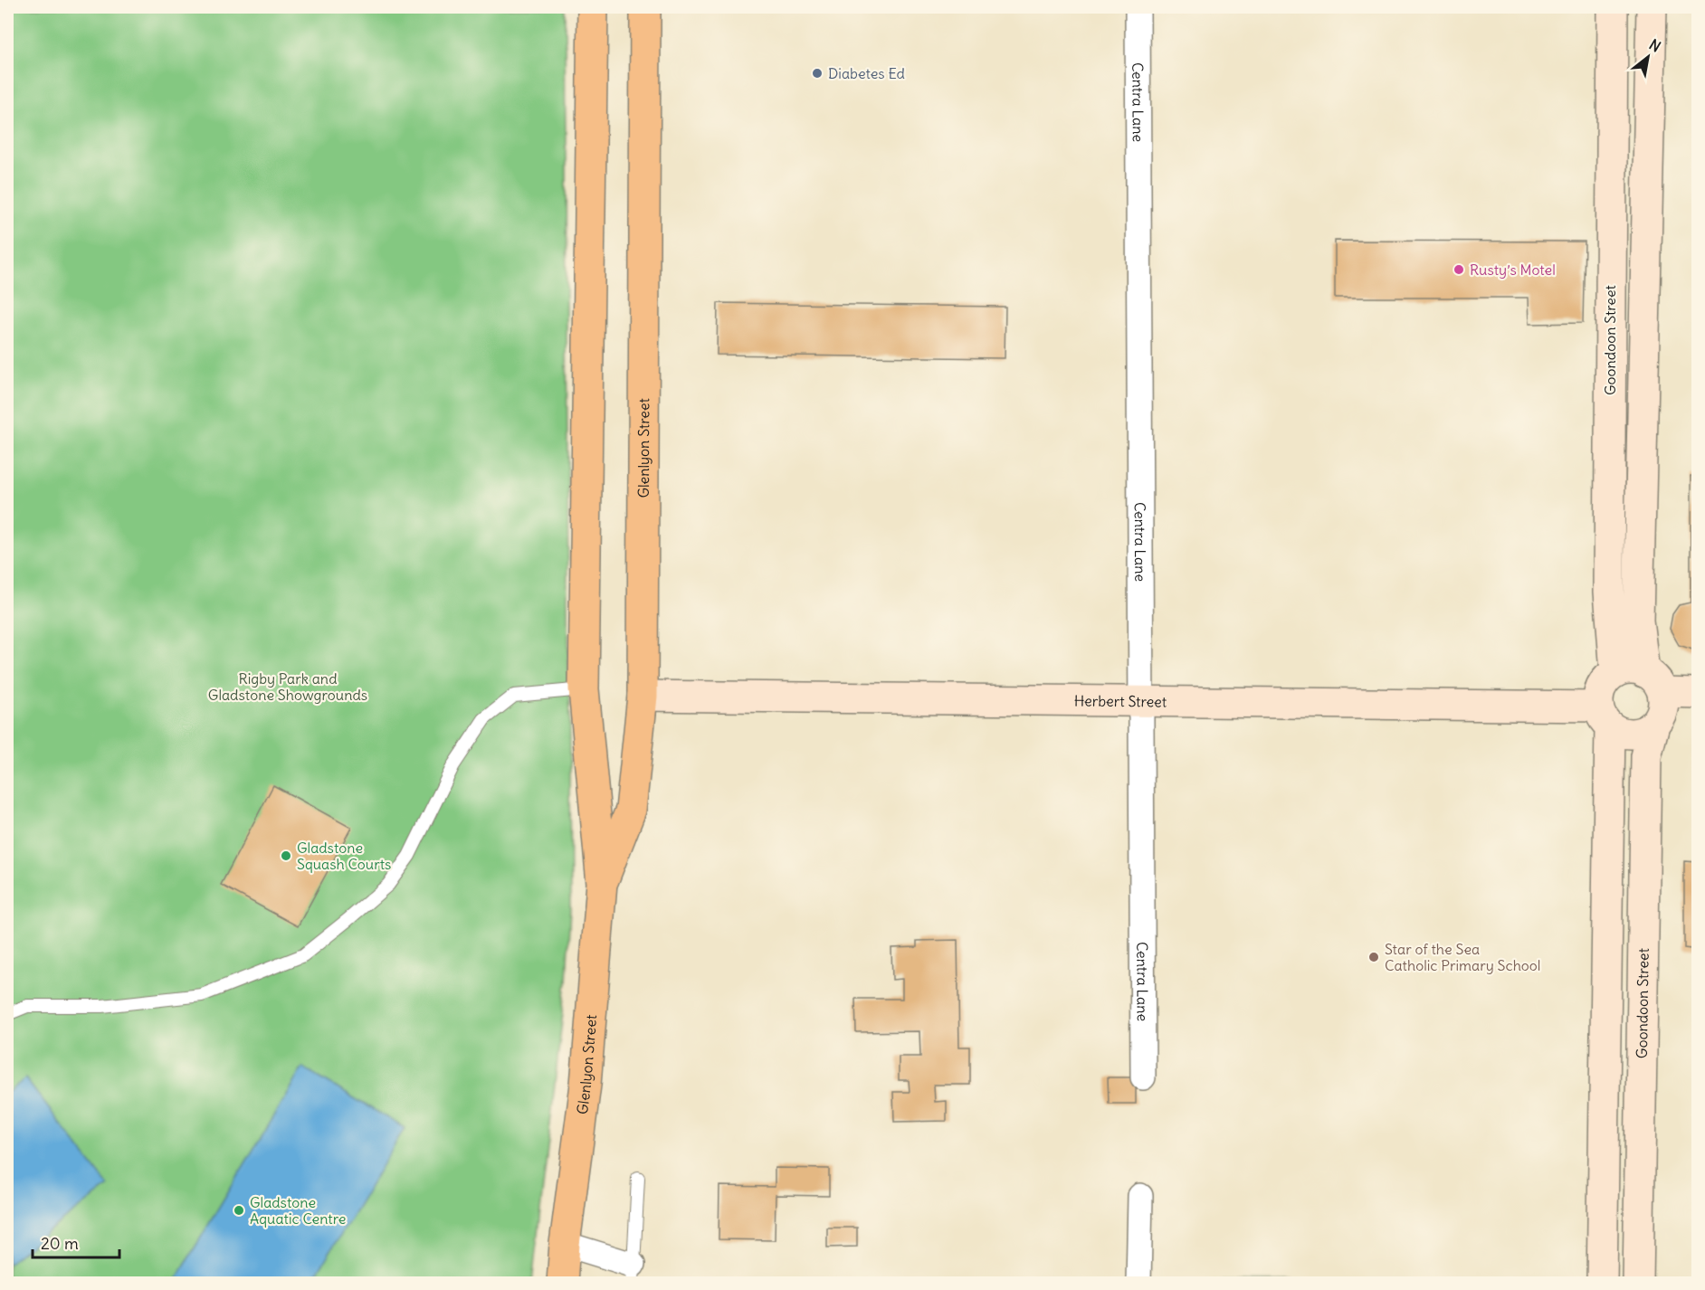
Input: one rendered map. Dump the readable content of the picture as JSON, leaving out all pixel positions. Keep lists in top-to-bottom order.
{
  "streets": {
    "main road": ["Glenlyon Street"],
    "street": ["Centra Lane", "Goondoon Street", "Herbert Street"]
  },
  "crossings": [
    ["Centra Lane", "Herbert Street"],
    ["Goondoon Street", "Herbert Street"],
    ["Glenlyon Street", "Herbert Street"]
  ],
  "parks": ["Rigby Park and Gladstone Showgrounds"],
  "places": [
    "Diabetes Ed",
    "Rusty’s Motel",
    "Gladstone Squash Courts",
    "Star of the Sea Catholic Primary School",
    "Gladstone Aquatic Centre"
  ],
  "scale_bar": "20 m",
  "north": "top right"
}
